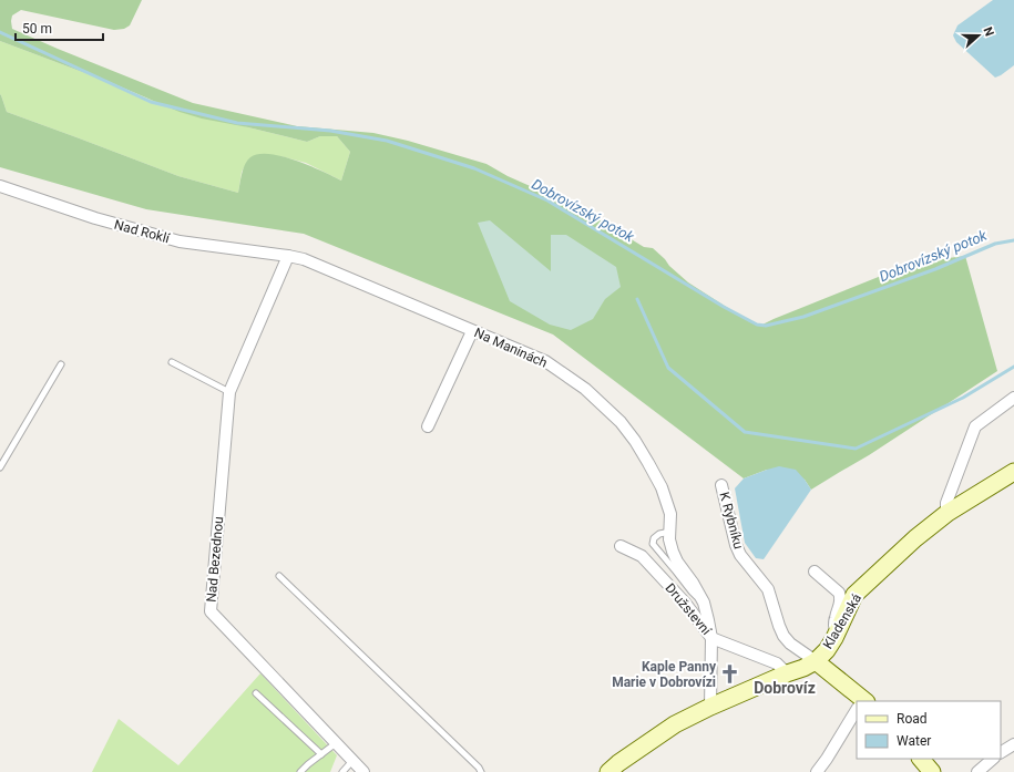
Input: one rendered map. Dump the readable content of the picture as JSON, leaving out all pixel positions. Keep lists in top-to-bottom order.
{
  "streets": {
    "street": [
      "Nad Roklí",
      "Na Maninách",
      "K Rybníku",
      "Nad Bezednou",
      "Družstevní",
      "Kladenská"
    ]
  },
  "crossings": [
    ["Nad Roklí", "Na Maninách"],
    ["Nad Roklí", "Nad Bezednou"],
    ["Na Maninách", "Nad Bezednou"],
    ["Na Maninách", "Družstevní"],
    ["Na Maninách", "Kladenská"],
    ["K Rybníku", "Kladenská"],
    ["Družstevní", "Kladenská"]
  ],
  "districts": ["Dobrovíz"],
  "water": ["Dobrovízský potok"],
  "places": {
    "church": ["Kaple Panny Marie v Dobrovízi"]
  },
  "legend": ["Road", "Water"],
  "scale_bar": "50 m",
  "north": "right"
}
